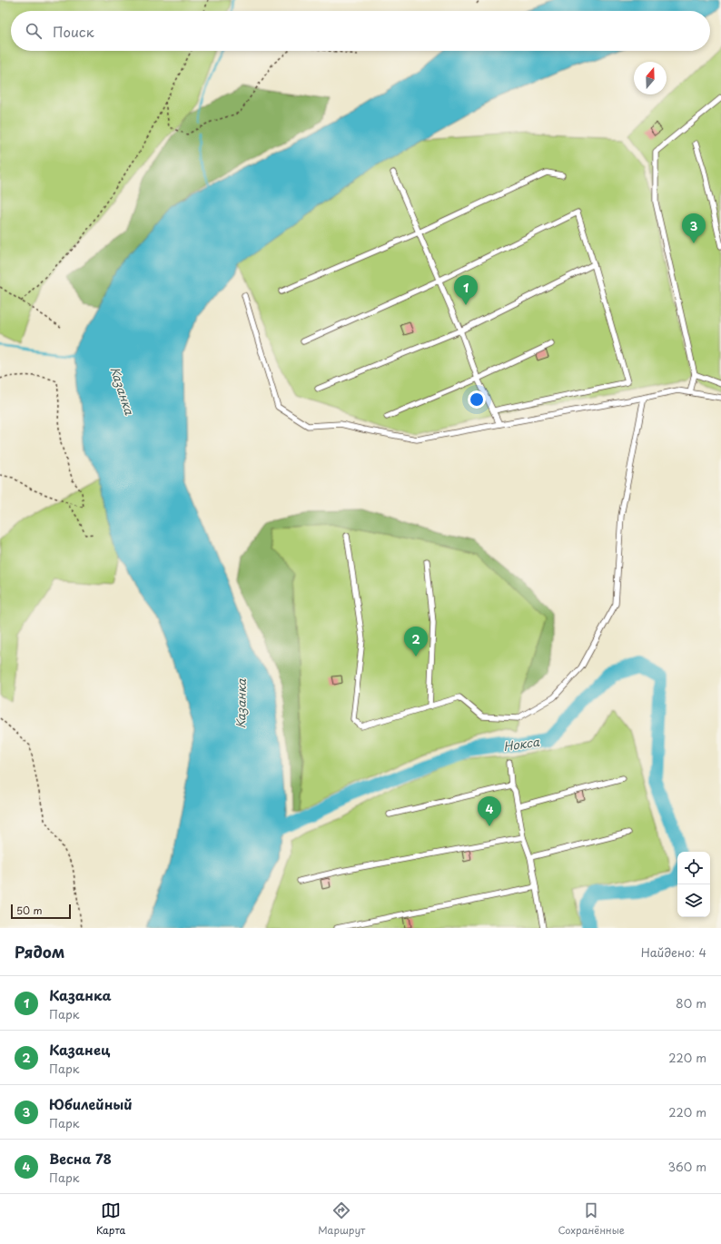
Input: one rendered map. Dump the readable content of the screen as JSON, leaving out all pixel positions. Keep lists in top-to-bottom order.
{
  "water": ["Казанка", "Нокса"],
  "scale_bar": "50 m",
  "north": "top",
  "page": {
    "search": "Поиск",
    "pins": [
      "3",
      "1",
      "2",
      "4"
    ],
    "scale": "50 m",
    "heading": ["Рядом", "Найдено: 4"],
    "list": [
      {
        "mark": "1",
        "name": "Казанка",
        "note": "Парк",
        "value": "80 m"
      },
      {
        "mark": "2",
        "name": "Казанец",
        "note": "Парк",
        "value": "220 m"
      },
      {
        "mark": "3",
        "name": "Юбилейный",
        "note": "Парк",
        "value": "220 m"
      },
      {
        "mark": "4",
        "name": "Весна 78",
        "note": "Парк",
        "value": "360 m"
      }
    ],
    "nav": ["Карта", "Маршрут", "Сохранённые"]
  }
}
